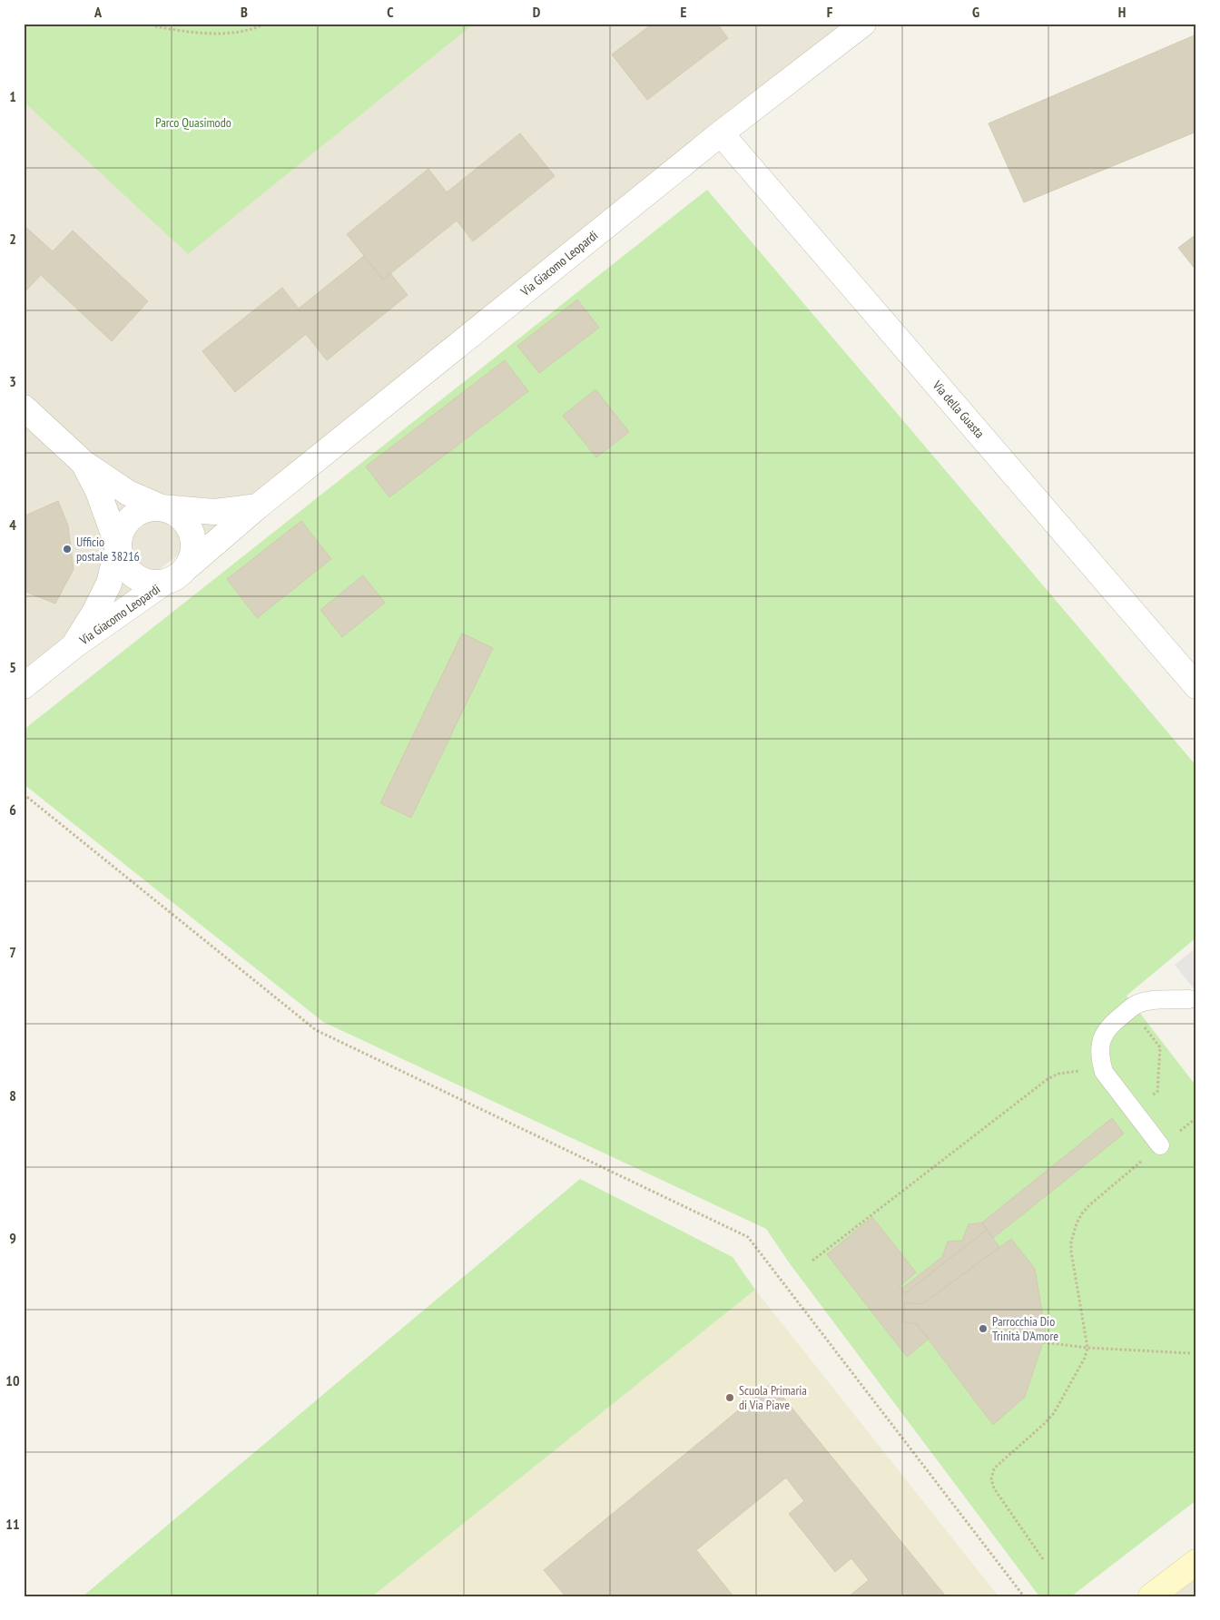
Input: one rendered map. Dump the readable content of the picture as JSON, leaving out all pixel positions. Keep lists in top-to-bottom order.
{
  "streets": {
    "street": ["Via Giacomo Leopardi", "Via della Guasta"]
  },
  "crossings": [
    ["Via Giacomo Leopardi", "Via della Guasta"]
  ],
  "parks": ["Parco Quasimodo"],
  "places": ["Ufficio postale 38216", "Parrocchia Dio Trinità D'Amore", "Scuola Primaria di Via Piave"],
  "grid": {
    "columns": [
      "A",
      "B",
      "C",
      "D",
      "E",
      "F",
      "G",
      "H"
    ],
    "rows": [
      "1",
      "2",
      "3",
      "4",
      "5",
      "6",
      "7",
      "8",
      "9",
      "10",
      "11"
    ]
  }
}
